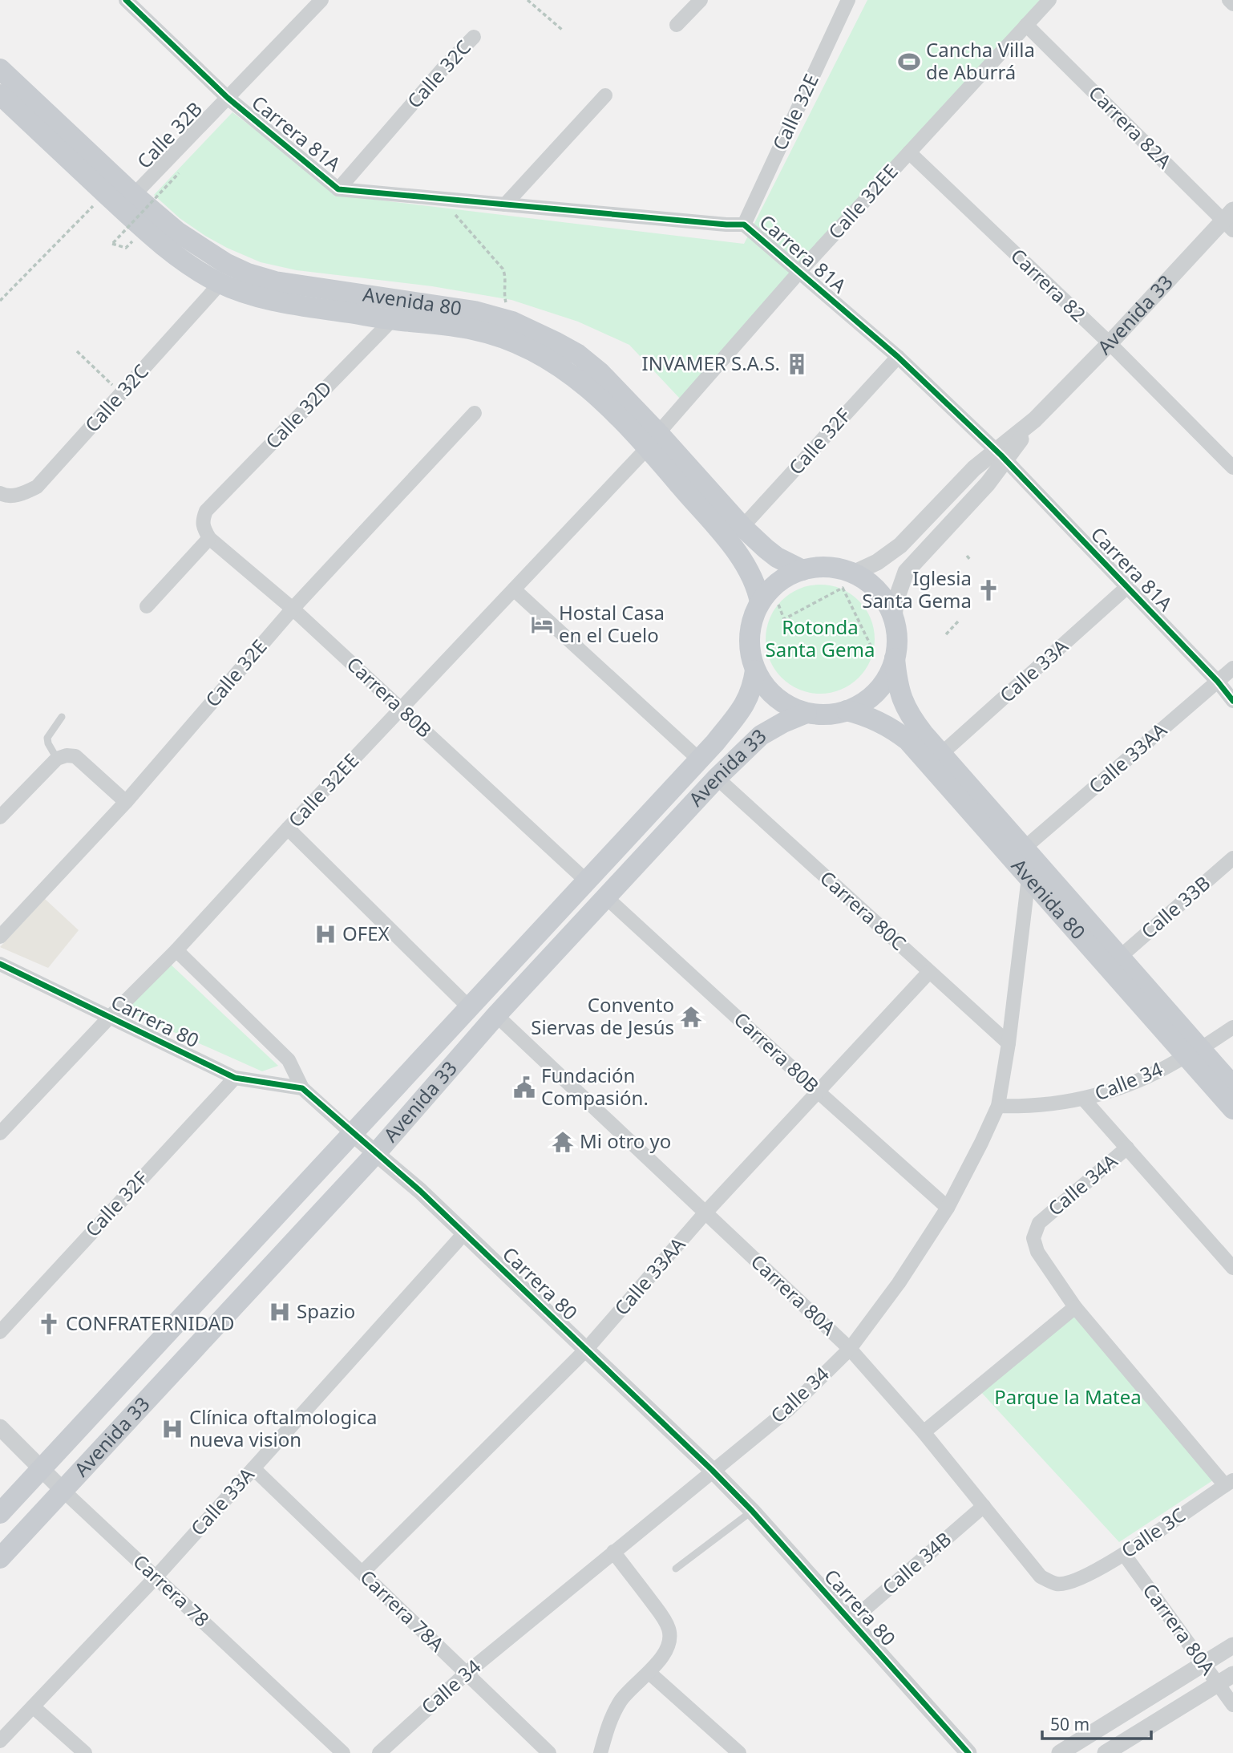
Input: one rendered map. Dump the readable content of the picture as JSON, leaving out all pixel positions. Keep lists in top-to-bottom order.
{
  "streets": {
    "main road": ["Avenida 80", "Avenida 33"],
    "street": [
      "Calle 32C",
      "Calle 32E",
      "Carrera 82A",
      "Carrera 81A",
      "Calle 32B",
      "Calle 32EE",
      "Carrera 82",
      "Calle 32D",
      "Calle 32F",
      "Calle 33A",
      "Carrera 80B",
      "Calle 33AA",
      "Calle 33B",
      "Carrera 80C",
      "Carrera 80",
      "Calle 34",
      "Calle 34A",
      "Carrera 80A",
      "Calle 3C",
      "Calle 34B",
      "Carrera 78",
      "Carrera 78A"
    ]
  },
  "crossings": [
    ["Calle 32C", "Carrera 81A"],
    ["Calle 32C", "Avenida 80"],
    ["Calle 32E", "Carrera 81A"],
    ["Calle 32E", "Carrera 80B"],
    ["Carrera 82A", "Calle 32EE"],
    ["Carrera 82A", "Avenida 33"],
    ["Carrera 81A", "Calle 32B"],
    ["Carrera 81A", "Calle 32EE"],
    ["Carrera 81A", "Avenida 33"],
    ["Carrera 81A", "Calle 32F"],
    ["Carrera 81A", "Calle 33A"],
    ["Carrera 81A", "Calle 33AA"],
    ["Calle 32B", "Avenida 80"],
    ["Calle 32EE", "Carrera 82"],
    ["Calle 32EE", "Avenida 80"],
    ["Calle 32EE", "Carrera 80B"],
    ["Calle 32EE", "Carrera 80"],
    ["Carrera 82", "Avenida 33"],
    ["Avenida 80", "Avenida 33"],
    ["Avenida 80", "Calle 32D"],
    ["Avenida 80", "Calle 32F"],
    ["Avenida 80", "Calle 33A"],
    ["Avenida 80", "Calle 33AA"],
    ["Avenida 80", "Calle 33B"],
    ["Avenida 80", "Calle 34"],
    ["Avenida 33", "Carrera 80B"],
    ["Avenida 33", "Carrera 80C"],
    ["Avenida 33", "Carrera 80"],
    ["Avenida 33", "Carrera 80A"],
    ["Avenida 33", "Carrera 78"],
    ["Calle 32D", "Carrera 80B"],
    ["Calle 32F", "Carrera 80"],
    ["Calle 33A", "Carrera 80"],
    ["Calle 33A", "Carrera 78"],
    ["Calle 33A", "Carrera 78A"],
    ["Carrera 80B", "Calle 33AA"],
    ["Carrera 80B", "Calle 34"],
    ["Calle 33AA", "Carrera 80C"],
    ["Calle 33AA", "Carrera 80"],
    ["Calle 33AA", "Carrera 80A"],
    ["Calle 33AA", "Carrera 78A"],
    ["Carrera 80", "Calle 34"],
    ["Carrera 80", "Calle 34B"],
    ["Calle 34", "Carrera 80A"],
    ["Calle 34", "Carrera 78A"],
    ["Carrera 80A", "Calle 3C"],
    ["Carrera 80A", "Calle 34B"]
  ],
  "parks": ["Rotonda Santa Gema", "Parque la Matea"],
  "places": {
    "sports": ["Cancha Villa de Aburrá"],
    "building": ["INVAMER S.A.S."],
    "church": ["Iglesia Santa Gema", "CONFRATERNIDAD"],
    "hotel": ["Hostal Casa en el Cuelo"],
    "hospital": ["OFEX", "Spazio", "Clínica oftalmologica nueva vision"],
    "temple": ["Convento Siervas de Jesús", "Mi otro yo"],
    "public building": ["Fundación Compasión."]
  },
  "scale_bar": "50 m"
}
